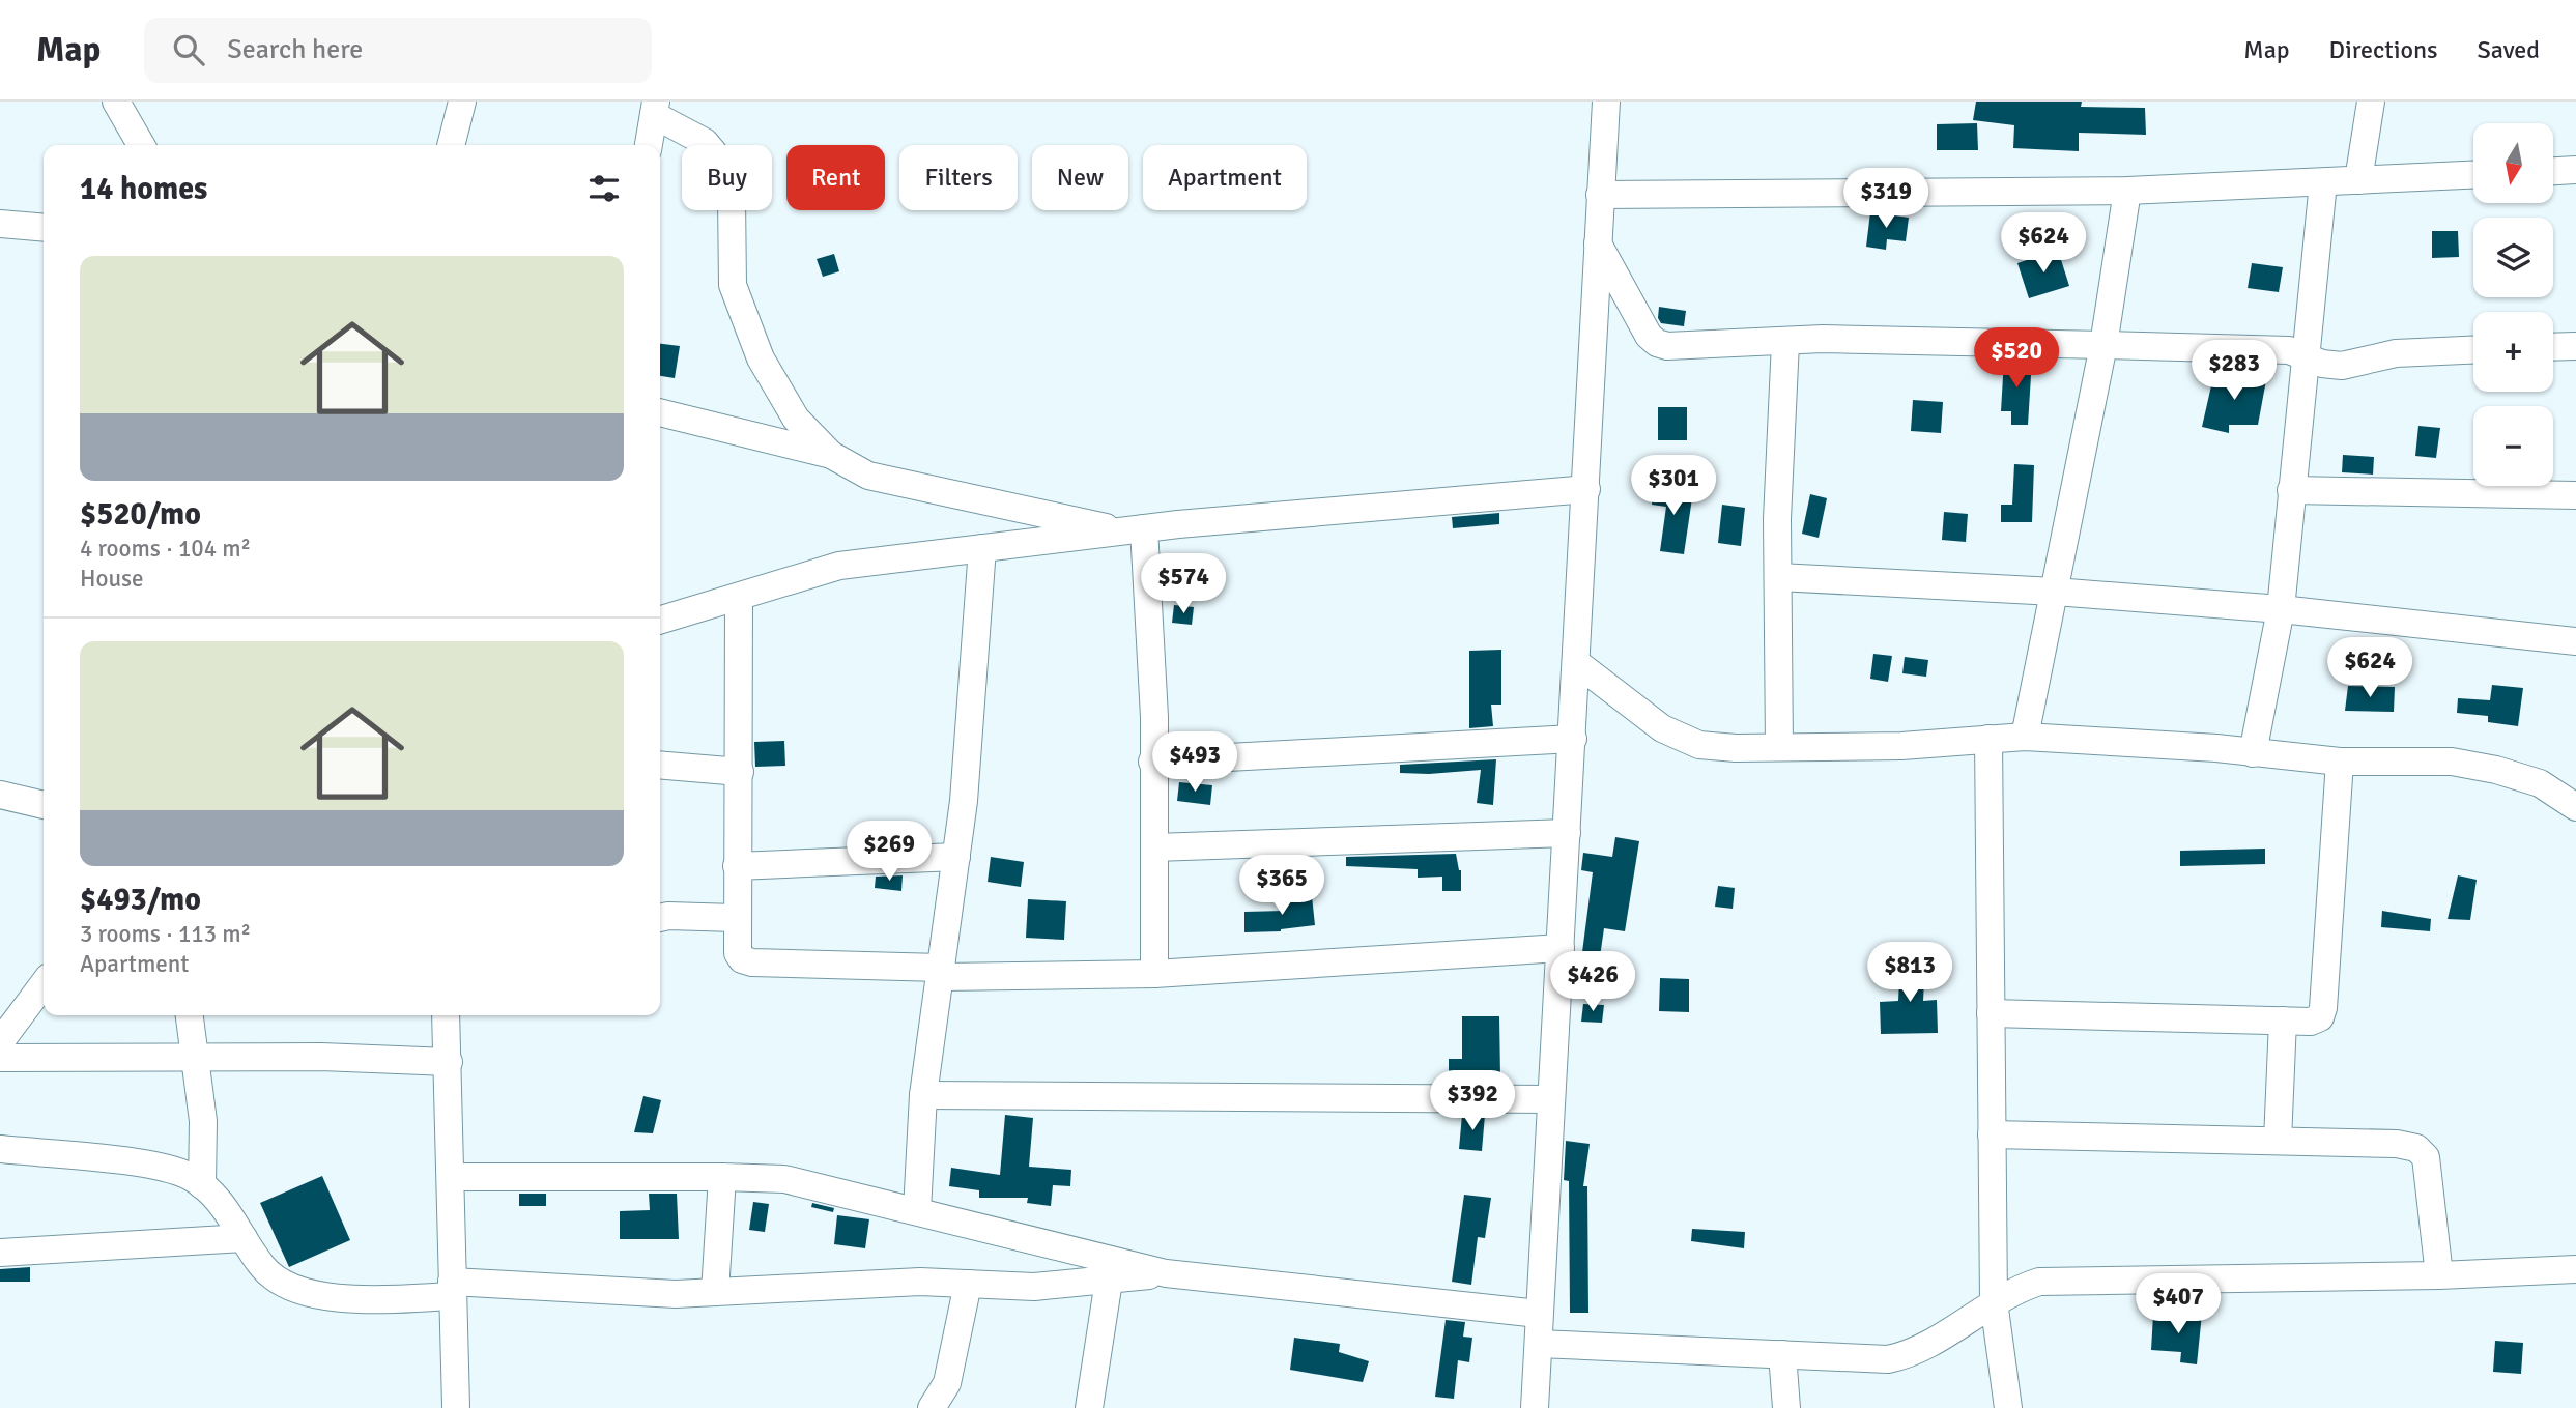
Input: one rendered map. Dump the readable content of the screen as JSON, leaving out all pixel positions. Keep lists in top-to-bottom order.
{
  "north": "bottom",
  "page": {
    "header": "Map",
    "search": "Search here",
    "nav": ["Map", "Directions", "Saved"],
    "map_buttons": ["+", "−"],
    "chip": [
      "Buy",
      "Rent",
      "Filters",
      "New",
      "Apartment"
    ],
    "heading": "14 homes",
    "price": [
      "$319",
      "$624",
      "$520",
      "$283",
      "$301",
      "$574",
      "$624",
      "$493",
      "$269",
      "$365",
      "$813",
      "$426",
      "$392",
      "$407"
    ],
    "list": [
      {
        "name": "$520/mo",
        "note": "4 rooms · 104 m² · House"
      },
      {
        "name": "$493/mo",
        "note": "3 rooms · 113 m² · Apartment"
      }
    ]
  }
}
